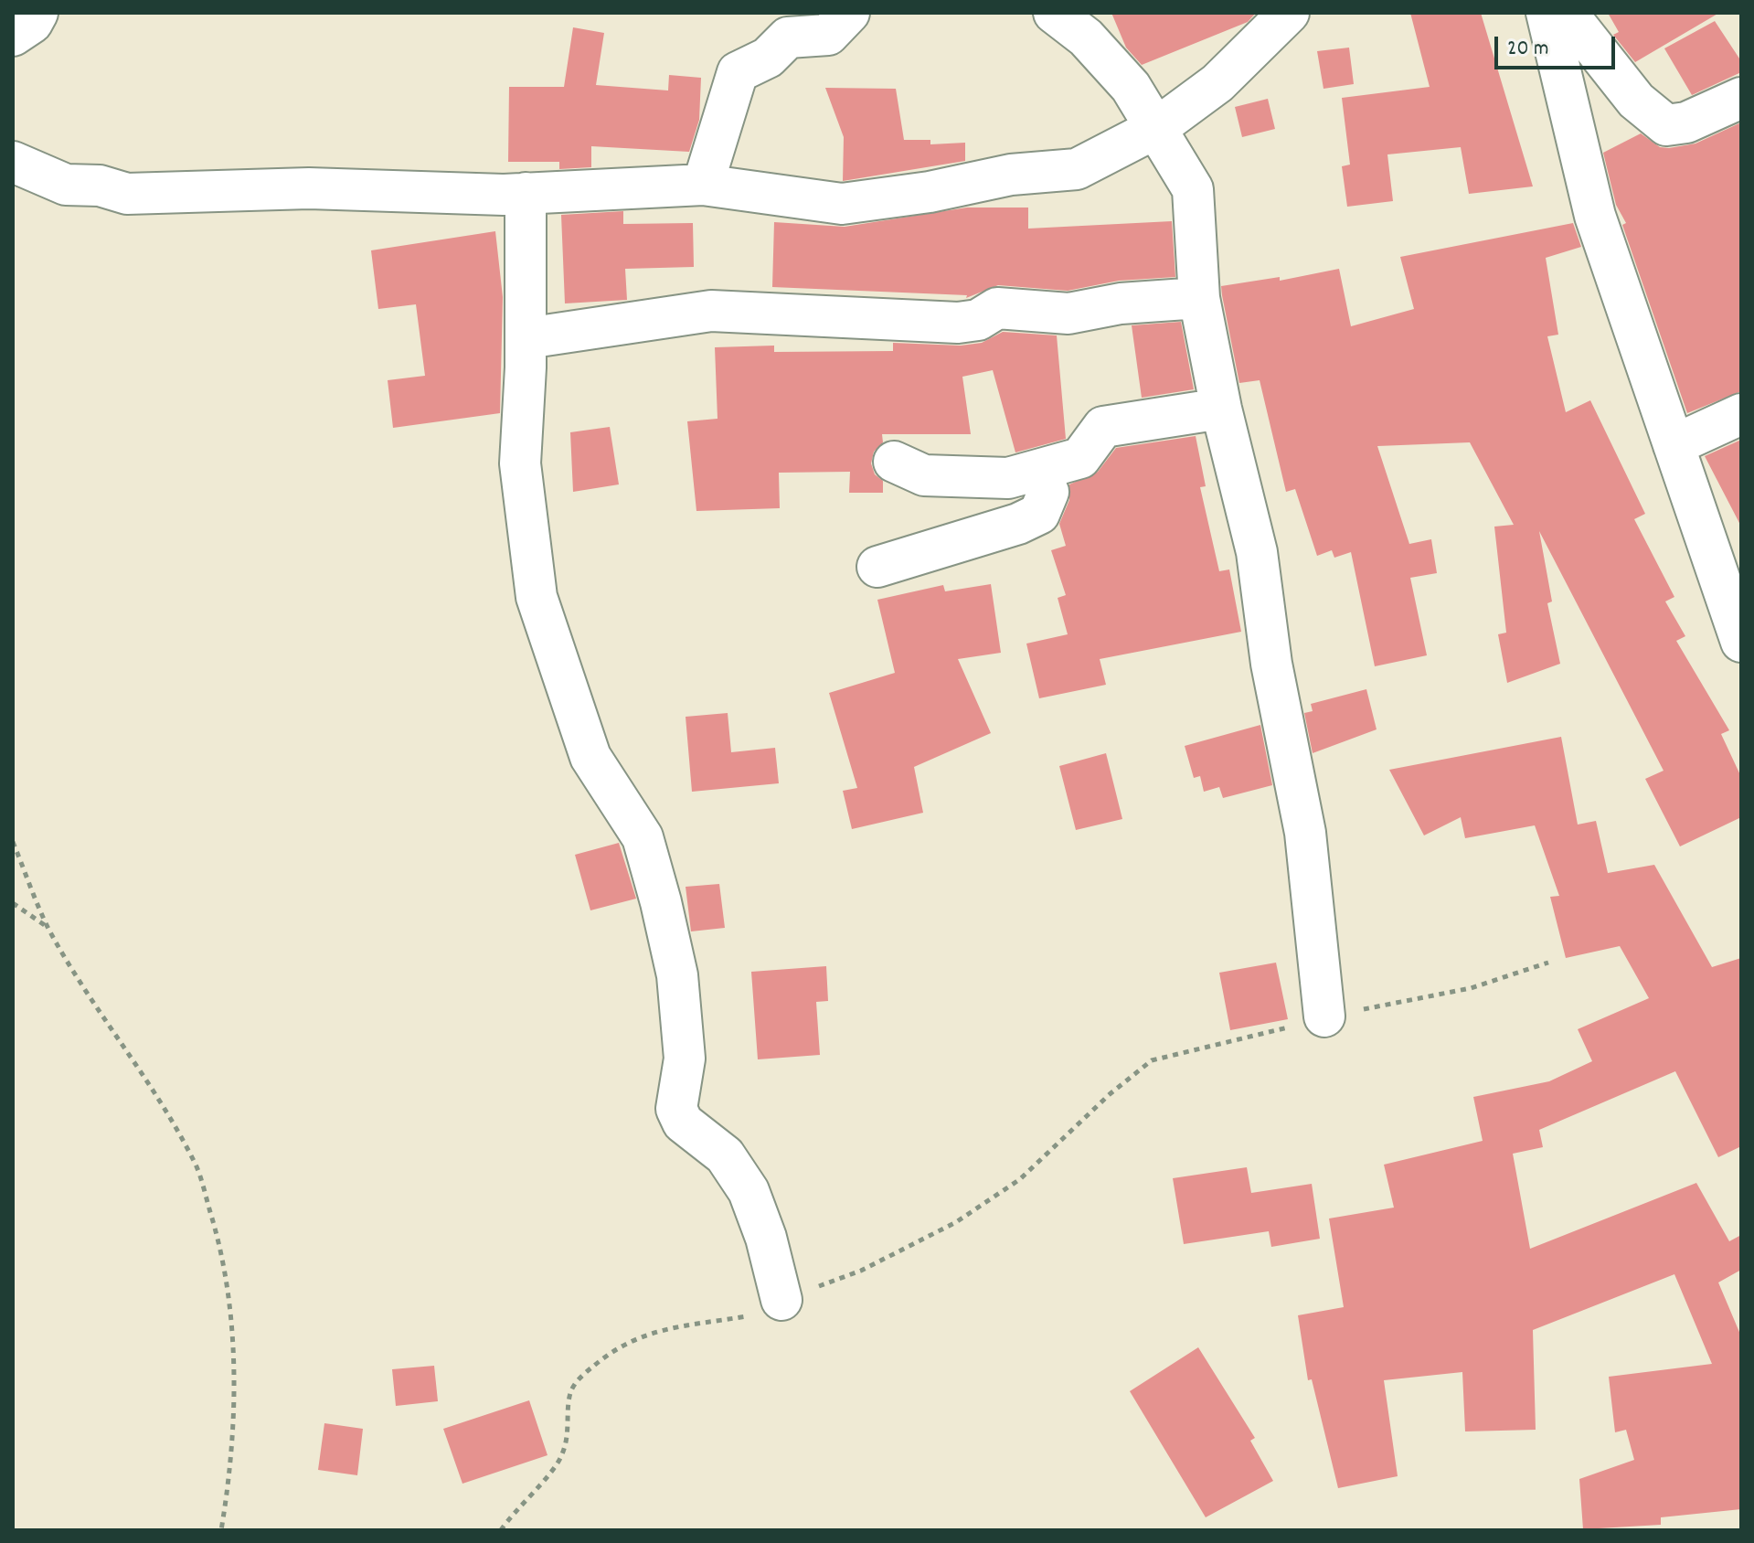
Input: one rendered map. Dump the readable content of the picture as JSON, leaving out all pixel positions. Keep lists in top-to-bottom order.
{
  "scale_bar": "20 m"
}
